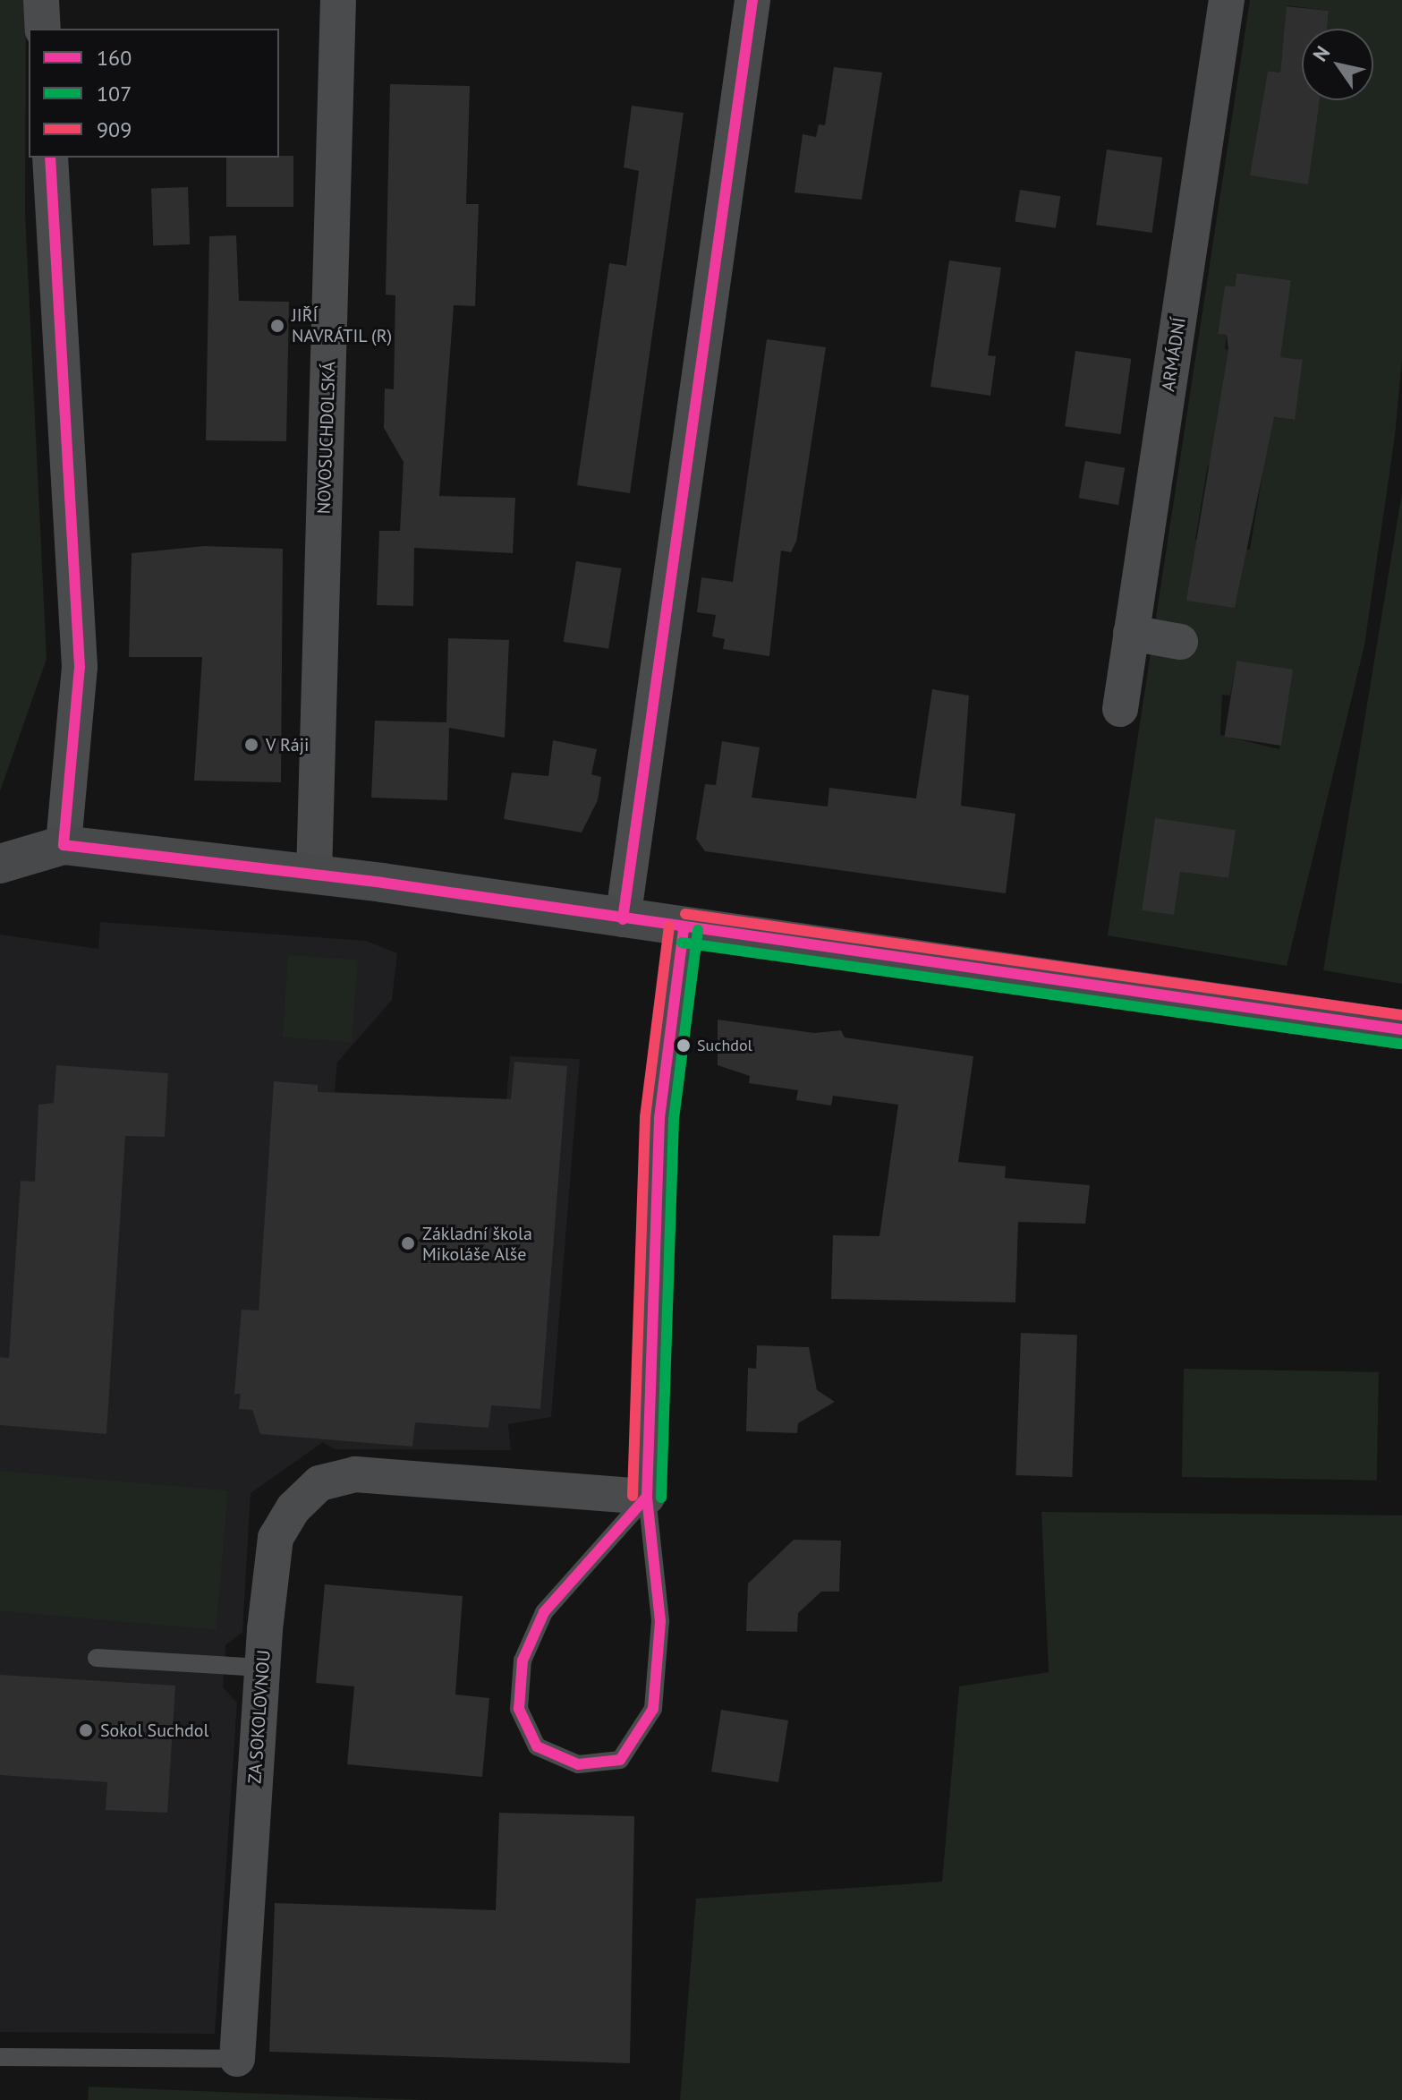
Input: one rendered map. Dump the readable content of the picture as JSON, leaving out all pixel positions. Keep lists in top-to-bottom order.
{
  "streets": {
    "street": ["ARMÁDNÍ", "NOVOSUCHDOLSKÁ", "ZA SOKOLOVNOU"]
  },
  "places": [
    "JIŘÍ NAVRÁTIL (R)",
    "V Ráji",
    "Suchdol",
    "Základní škola Mikoláše Alše",
    "Sokol Suchdol"
  ],
  "lines": ["transit line 160", "transit line 909", "transit line 107"],
  "legend": ["160", "107", "909"],
  "north": "top left"
}
